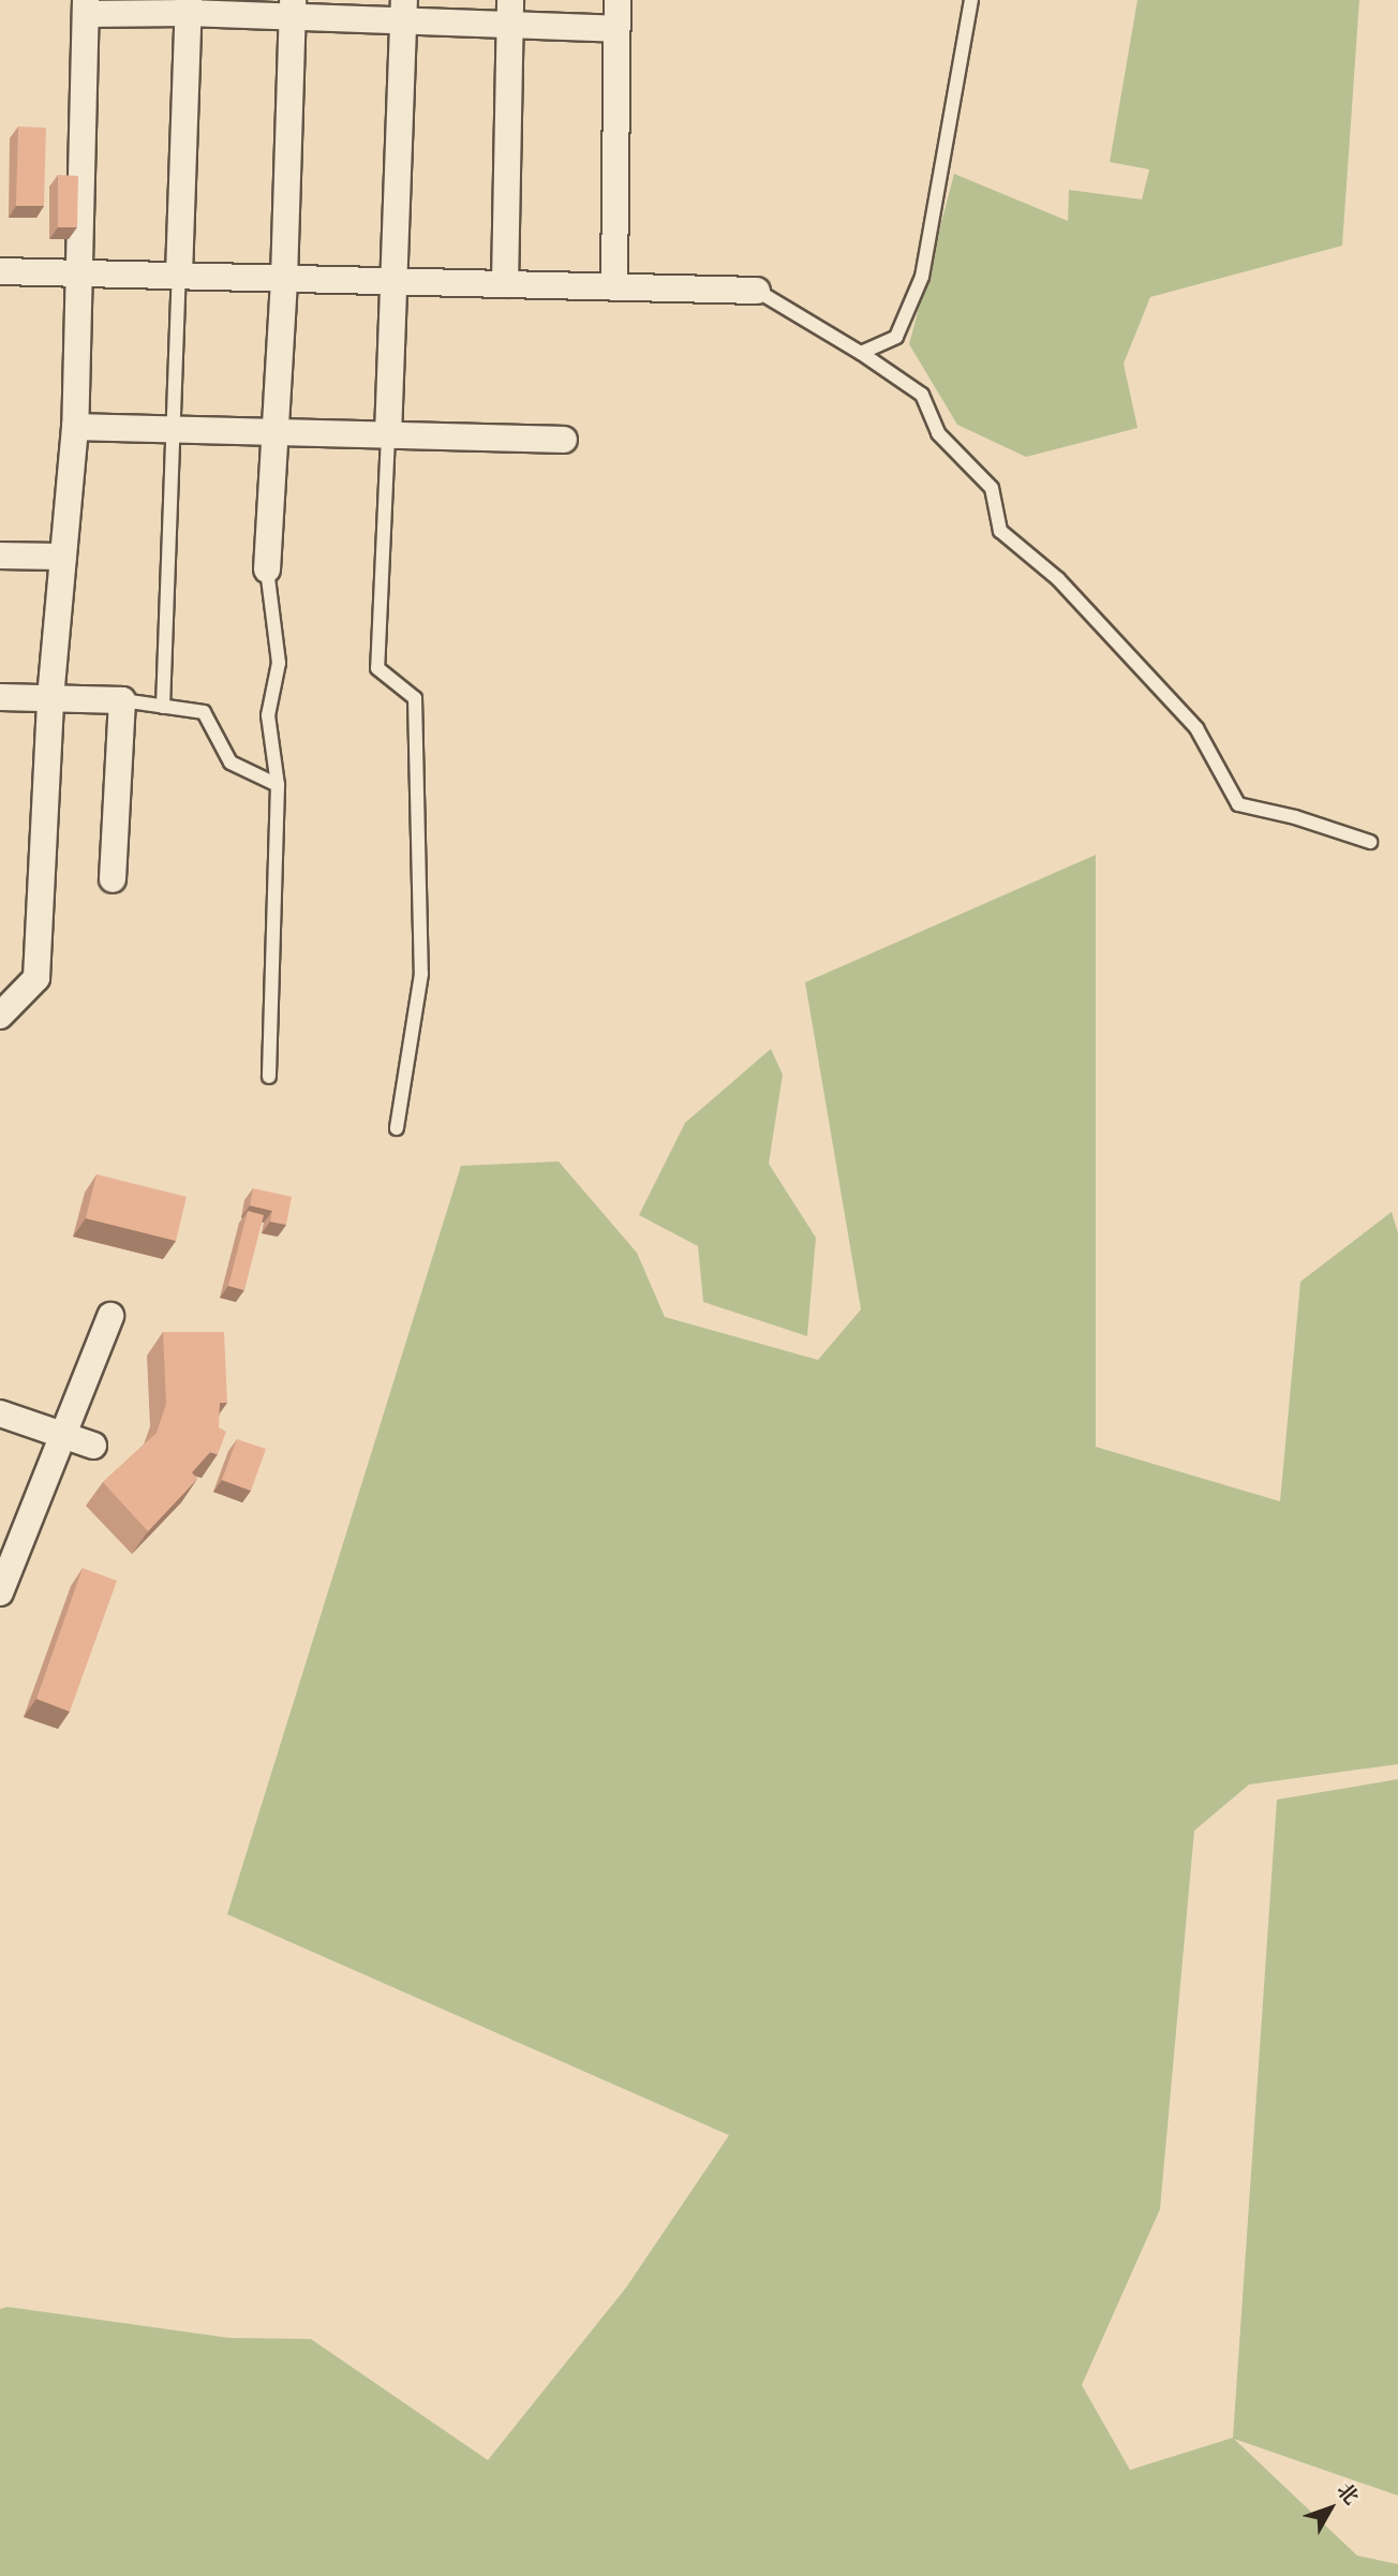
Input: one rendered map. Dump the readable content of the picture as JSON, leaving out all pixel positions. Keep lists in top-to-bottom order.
{
  "north": "top right"
}
